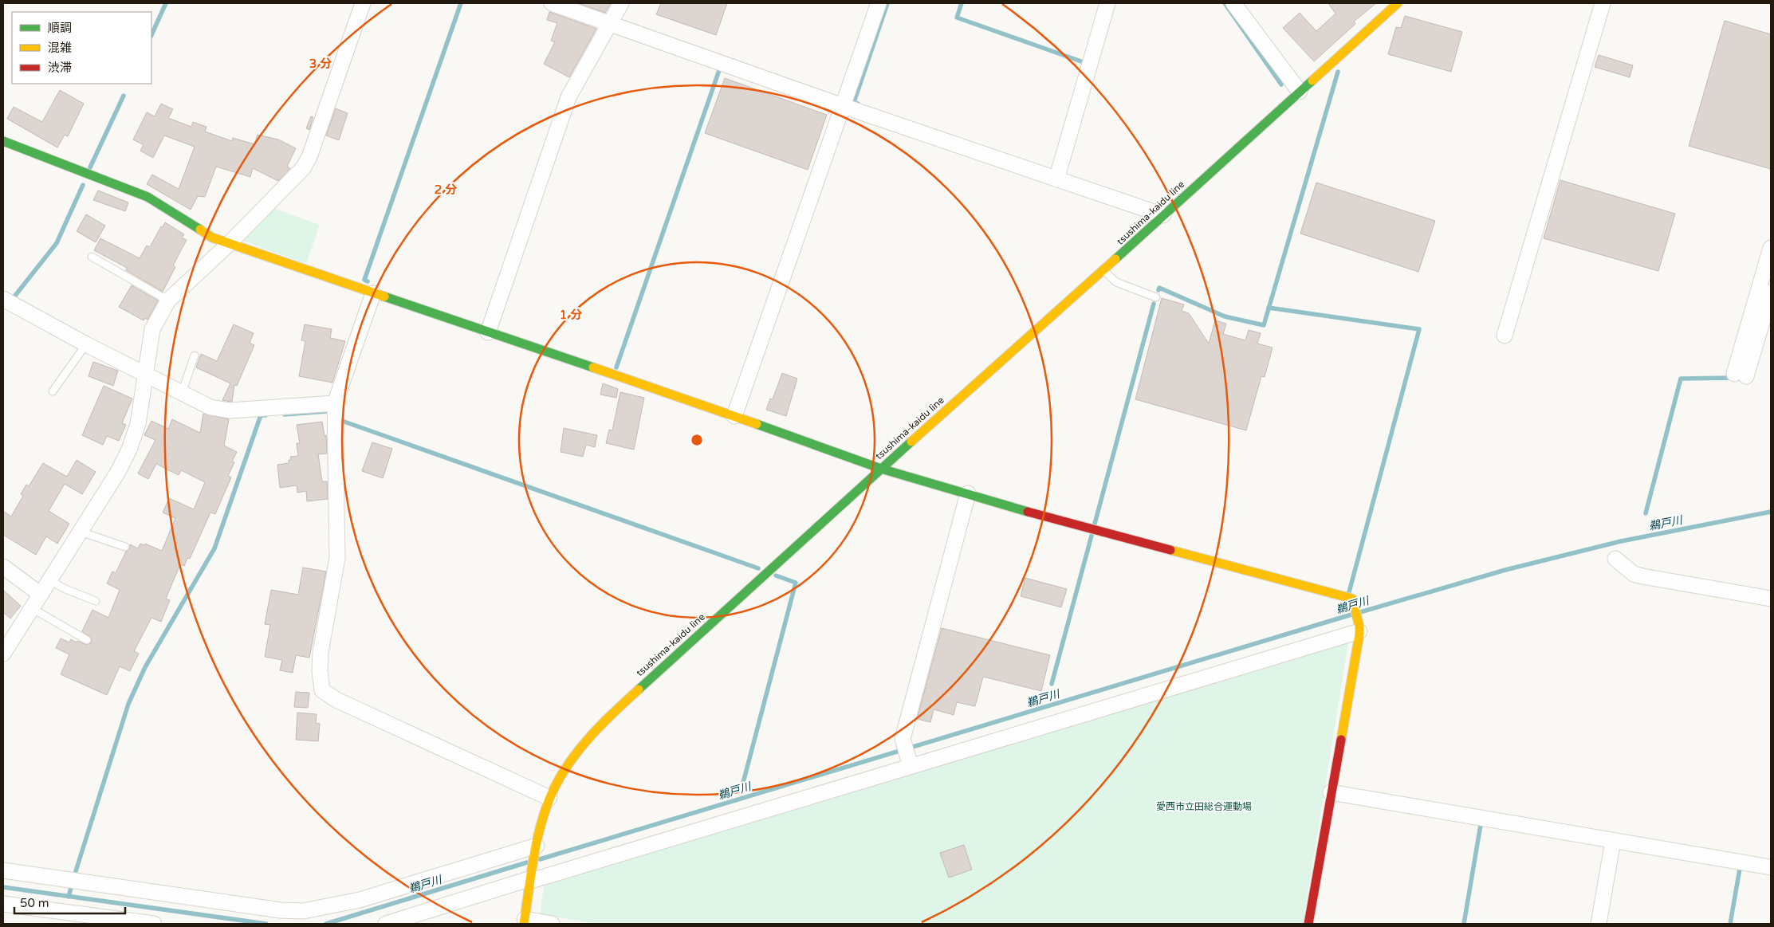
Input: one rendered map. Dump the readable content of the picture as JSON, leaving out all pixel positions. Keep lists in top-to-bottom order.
{
  "streets": {
    "street": ["tsushima-kaidu line"]
  },
  "water": ["鵜戸川"],
  "parks": ["愛西市立田総合運動場"],
  "legend": ["順調", "混雑", "渋滞"],
  "scale_bar": "50 m",
  "rings": ["3 分", "2 分", "1 分"]
}
